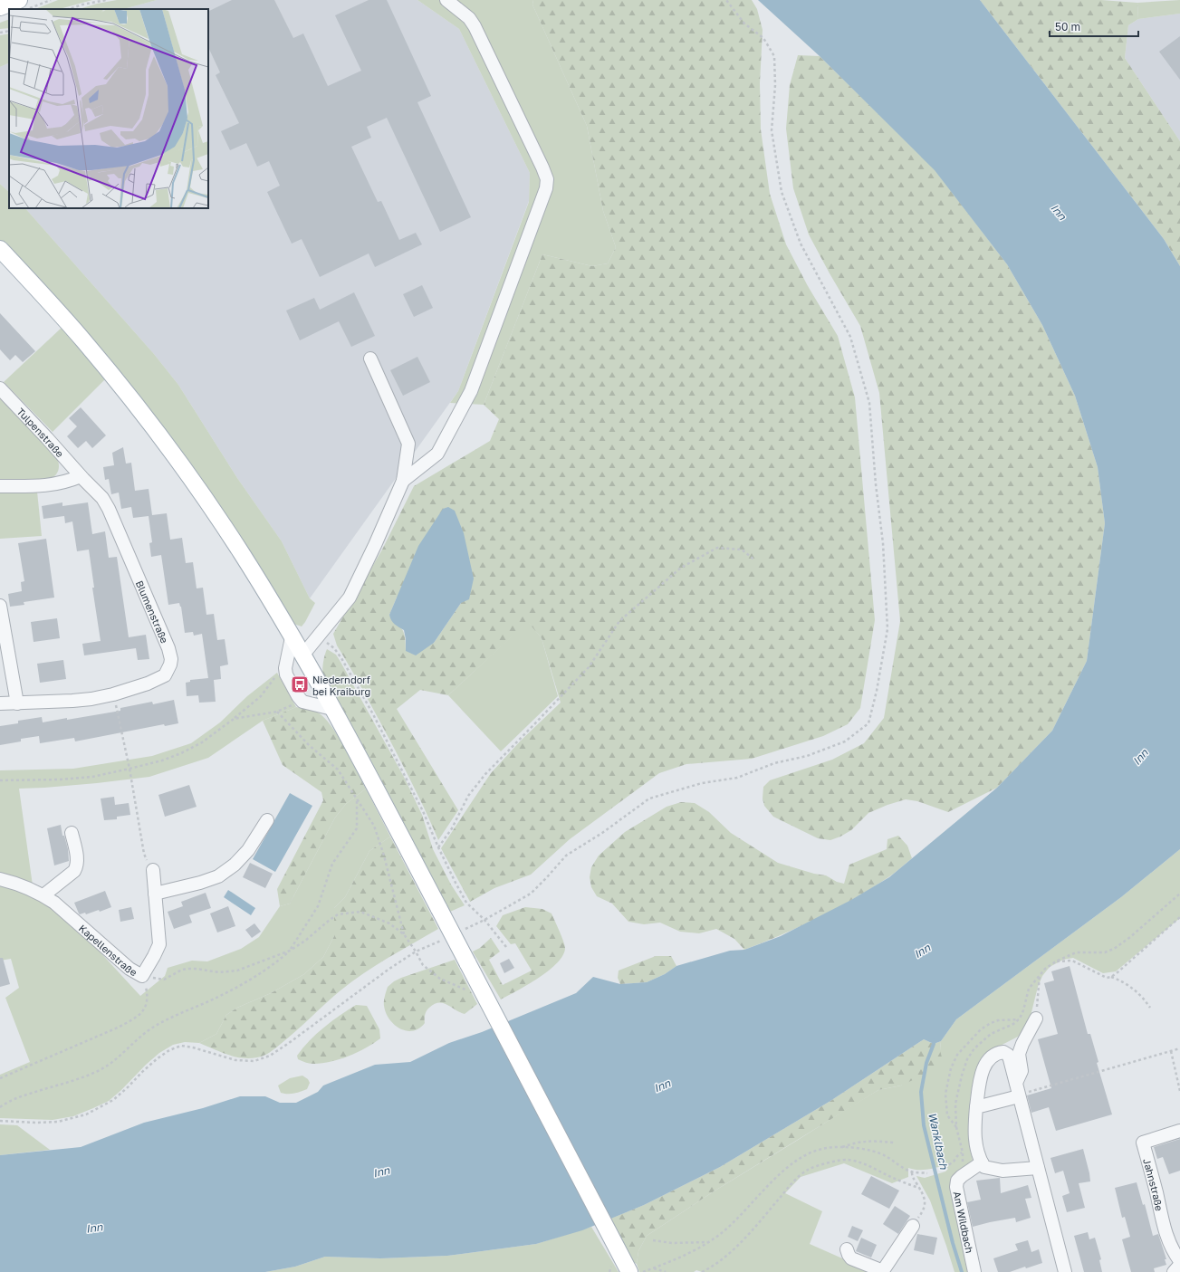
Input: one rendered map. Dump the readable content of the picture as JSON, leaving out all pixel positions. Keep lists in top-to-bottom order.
{
  "streets": {
    "street": [
      "Tulpenstraße",
      "Blumenstraße",
      "Kapellenstraße",
      "Jahnstraße",
      "Am Wildbach"
    ]
  },
  "crossings": [
    ["Tulpenstraße", "Blumenstraße"]
  ],
  "water": ["Inn", "Wanklbach"],
  "places": {
    "bus stop": ["Niederndorf bei Kraiburg"]
  },
  "scale_bar": "50 m"
}
